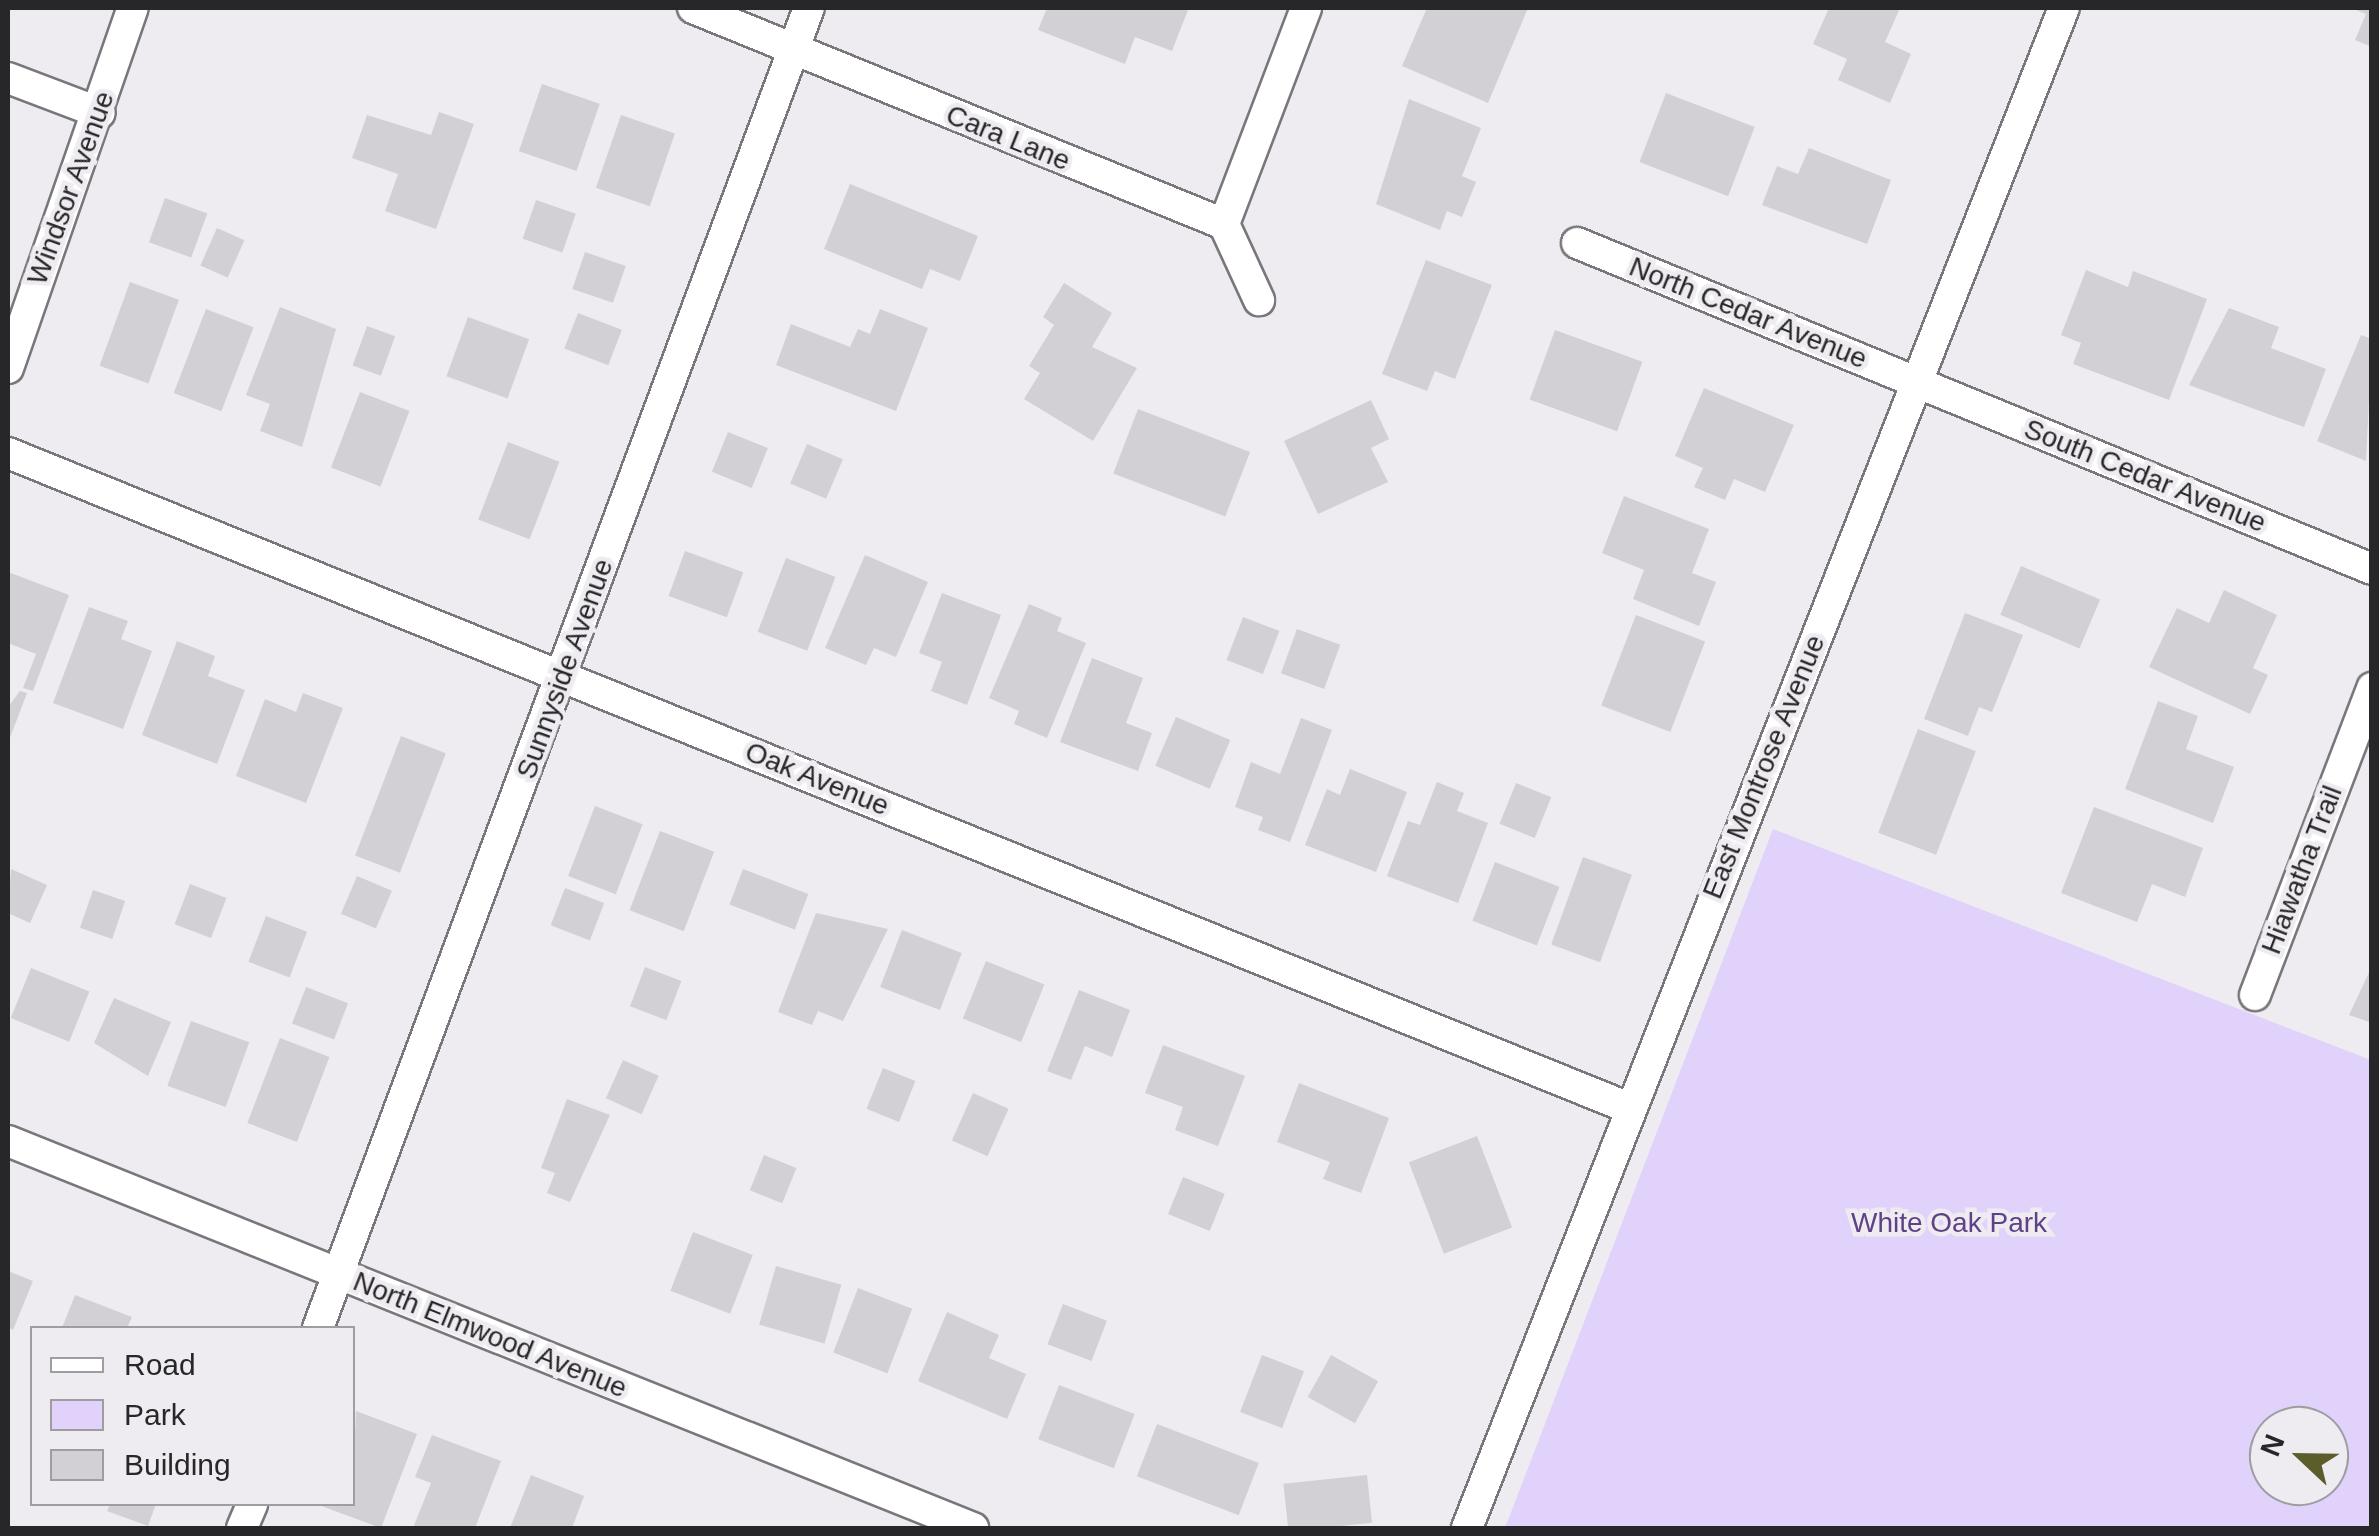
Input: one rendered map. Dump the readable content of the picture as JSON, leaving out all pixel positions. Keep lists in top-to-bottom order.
{
  "streets": {
    "street": [
      "Cara Lane",
      "Windsor Avenue",
      "North Cedar Avenue",
      "South Cedar Avenue",
      "Sunnyside Avenue",
      "East Montrose Avenue",
      "Oak Avenue",
      "Hiawatha Trail",
      "North Elmwood Avenue"
    ]
  },
  "crossings": [
    ["Cara Lane", "Sunnyside Avenue"],
    ["North Cedar Avenue", "South Cedar Avenue"],
    ["North Cedar Avenue", "East Montrose Avenue"],
    ["South Cedar Avenue", "East Montrose Avenue"],
    ["Sunnyside Avenue", "Oak Avenue"],
    ["Sunnyside Avenue", "North Elmwood Avenue"],
    ["East Montrose Avenue", "Oak Avenue"]
  ],
  "parks": ["White Oak Park"],
  "legend": ["Road", "Park", "Building"],
  "north": "left"
}
